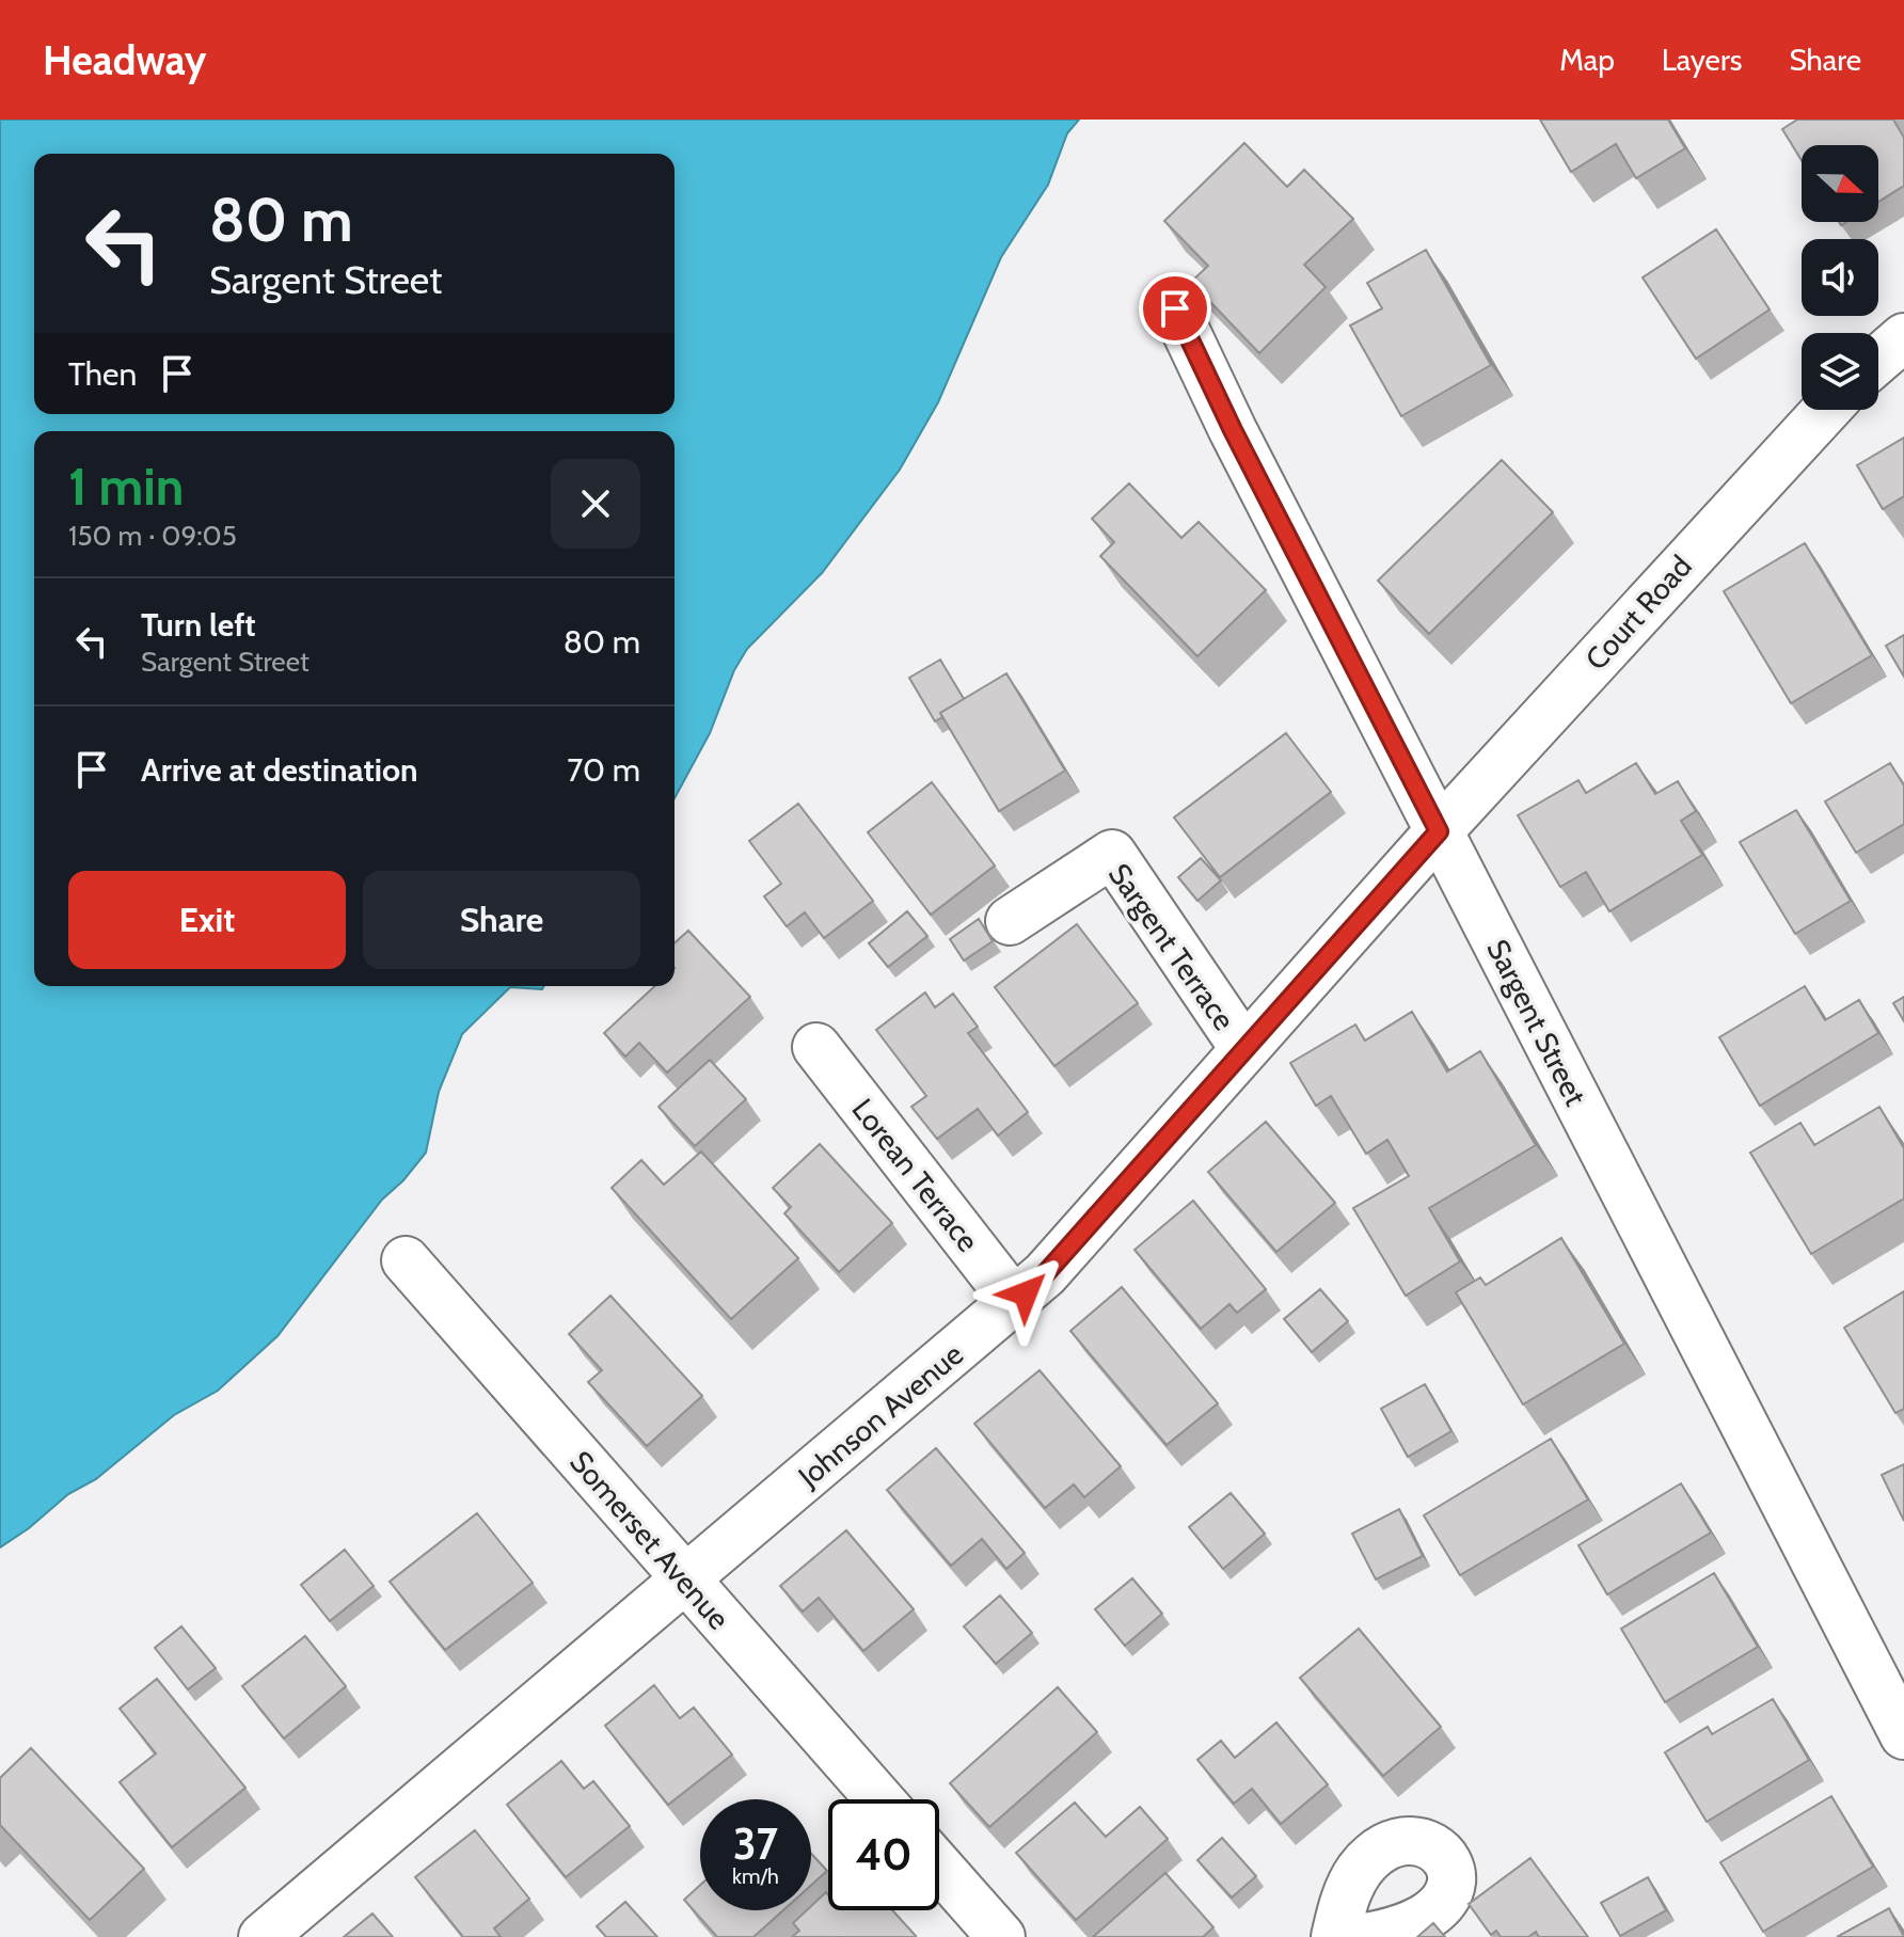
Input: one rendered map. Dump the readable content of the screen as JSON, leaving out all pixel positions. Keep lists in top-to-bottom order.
{
  "streets": {
    "street": [
      "Court Road",
      "Sargent Terrace",
      "Sargent Street",
      "Lorean Terrace",
      "Johnson Avenue",
      "Somerset Avenue"
    ]
  },
  "crossings": [
    ["Court Road", "Sargent Street"],
    ["Court Road", "Johnson Avenue"],
    ["Sargent Terrace", "Johnson Avenue"],
    ["Sargent Street", "Johnson Avenue"],
    ["Lorean Terrace", "Johnson Avenue"],
    ["Johnson Avenue", "Somerset Avenue"]
  ],
  "north": "right",
  "page": {
    "header": "Headway",
    "nav": ["Map", "Layers", "Share"],
    "turn": ["80 m", "Sargent Street"],
    "then": "Then",
    "heading": ["1 min", "150 m · 09:05"],
    "list": [
      {
        "name": "Turn left",
        "note": "Sargent Street",
        "value": "80 m"
      },
      {
        "name": "Arrive at destination",
        "value": "70 m"
      }
    ],
    "buttons": ["Exit", "Share"],
    "speed": "37 km/h",
    "limit": "40"
  }
}
